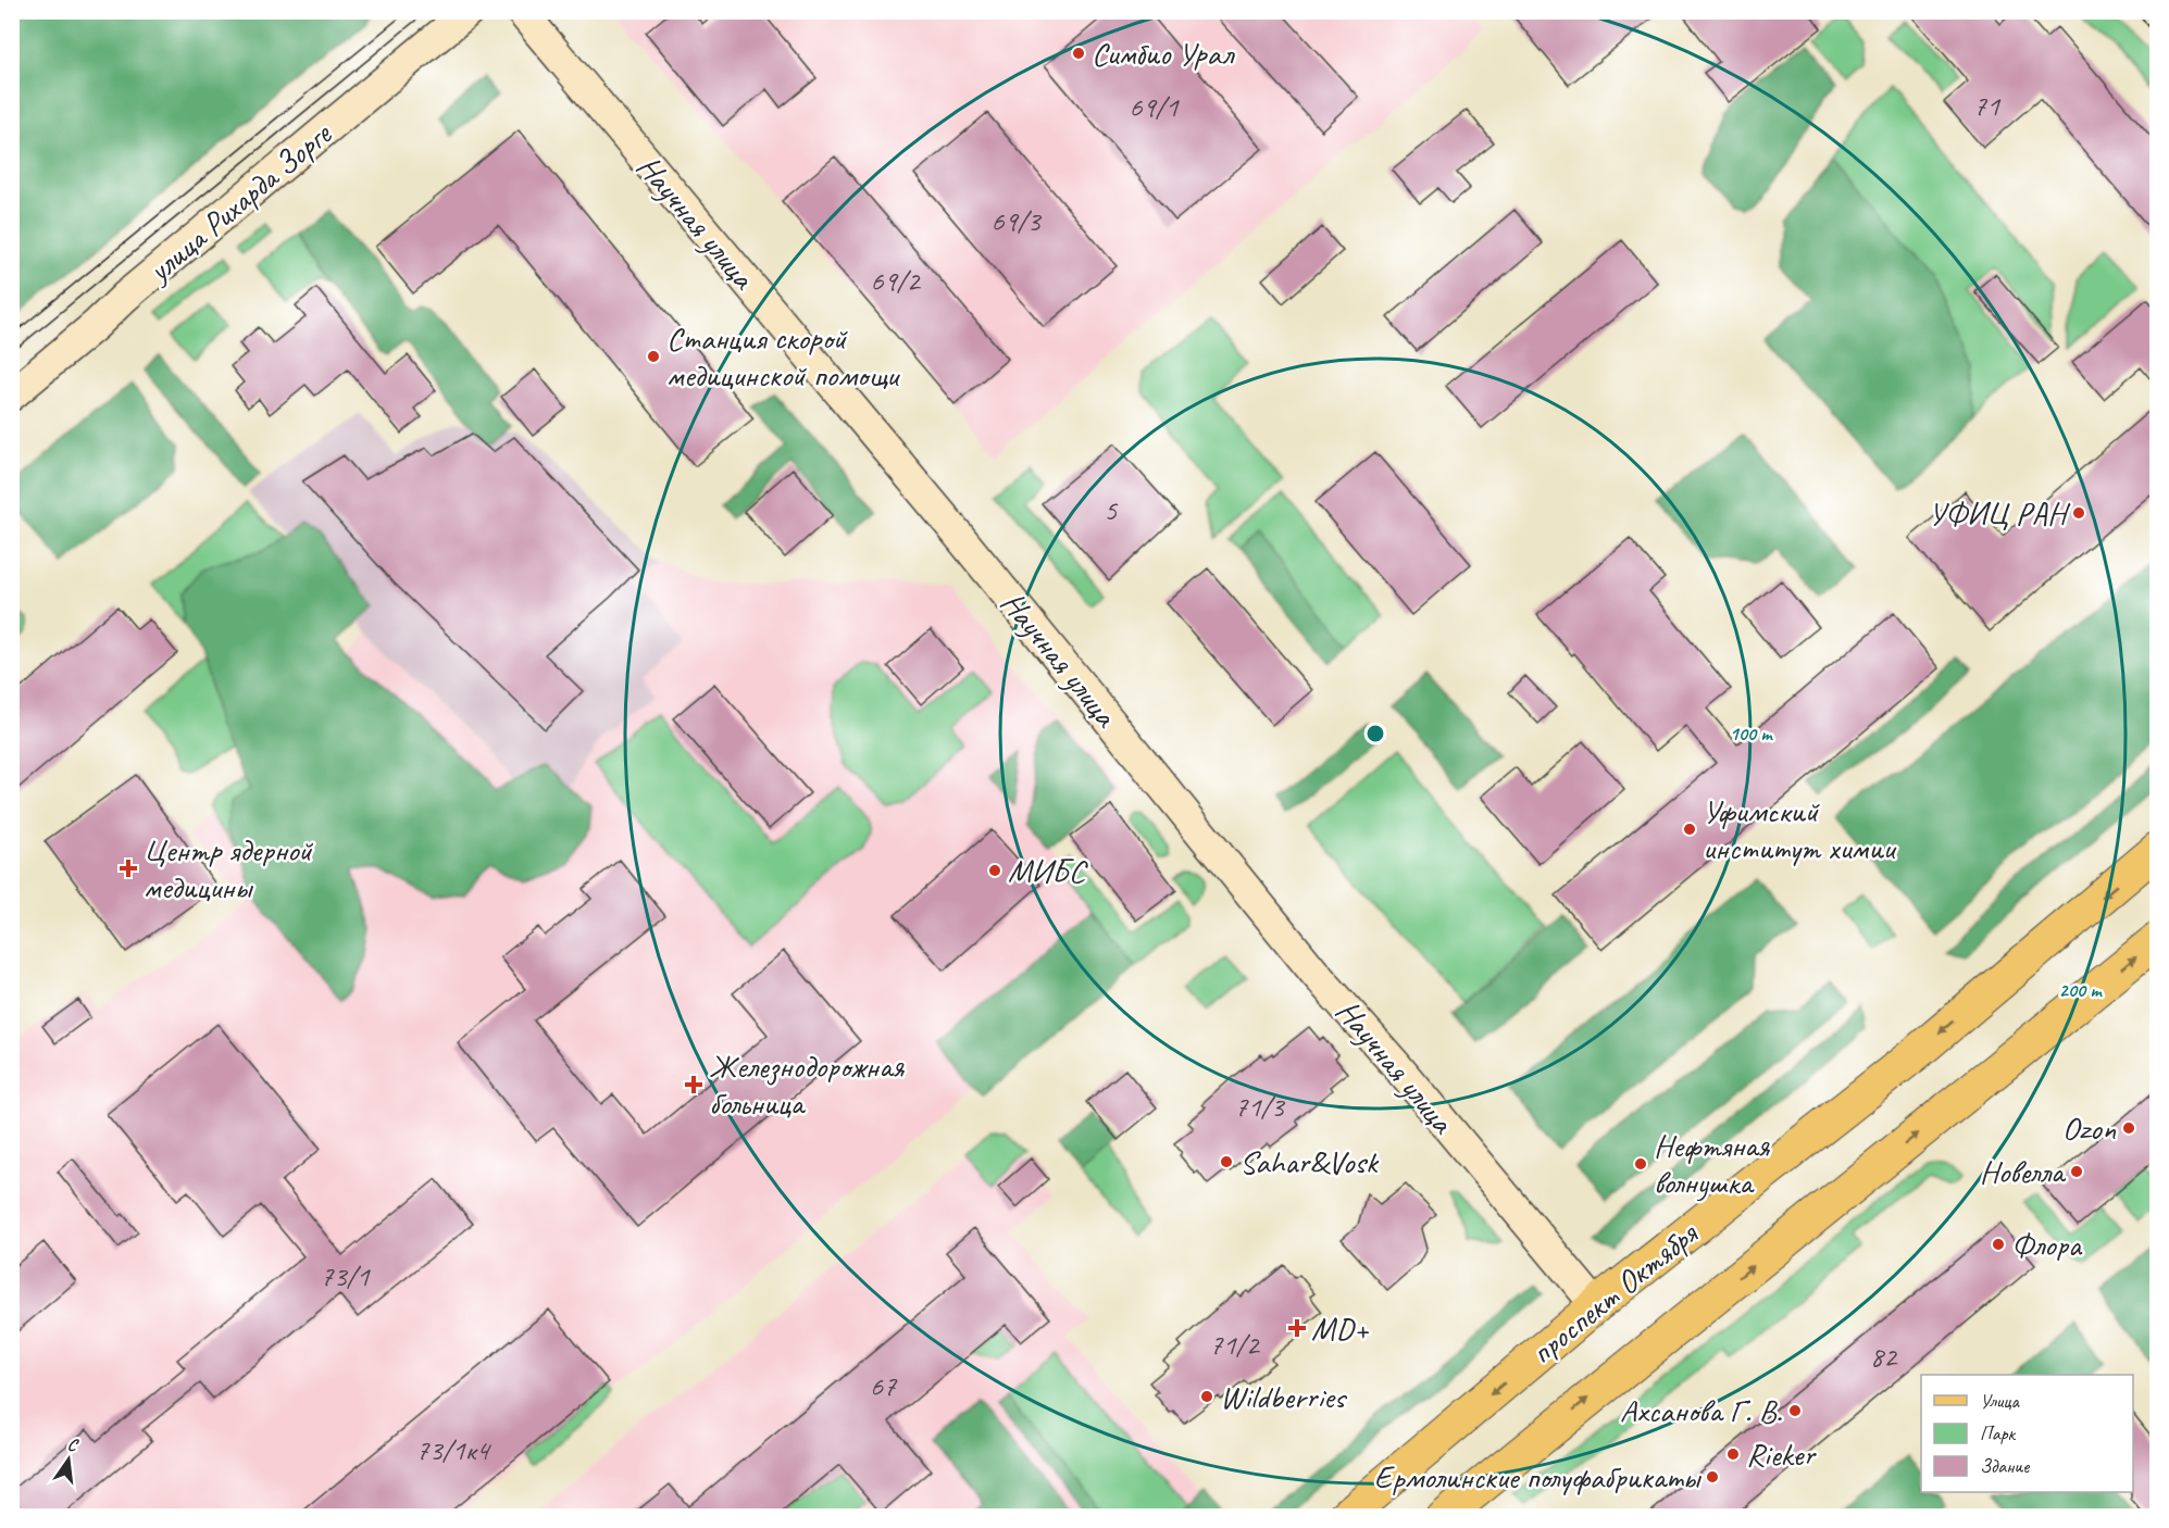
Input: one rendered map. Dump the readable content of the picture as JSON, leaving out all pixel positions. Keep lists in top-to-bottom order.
{
  "streets": {
    "main road": ["проспект Октября"],
    "street": ["улица Рихарда Зорге", "Научная улица"]
  },
  "crossings": [
    ["Научная улица", "проспект Октября"]
  ],
  "places": {
    "other": [
      "Симбио Урал",
      "Станция скорой медицинской помощи",
      "УФИЦ РАН",
      "Уфимский институт химии",
      "МИБС",
      "Ozon",
      "Sahar&Vosk",
      "Нефтяная волнушка",
      "Новелла",
      "Флора",
      "Wildberries",
      "Ахсанова Г. В.",
      "Rieker",
      "Ермолинские полуфабрикаты"
    ],
    "health": ["Центр ядерной медицины", "Железнодорожная больница", "MD+"]
  },
  "house_numbers": [
    "71",
    "69/1",
    "69/3",
    "69/2",
    "5",
    "71/3",
    "73/1",
    "71/2",
    "82",
    "67",
    "73/1к4"
  ],
  "legend": ["Улица", "Парк", "Здание"],
  "north": "top",
  "rings": ["100 m", "200 m"]
}
